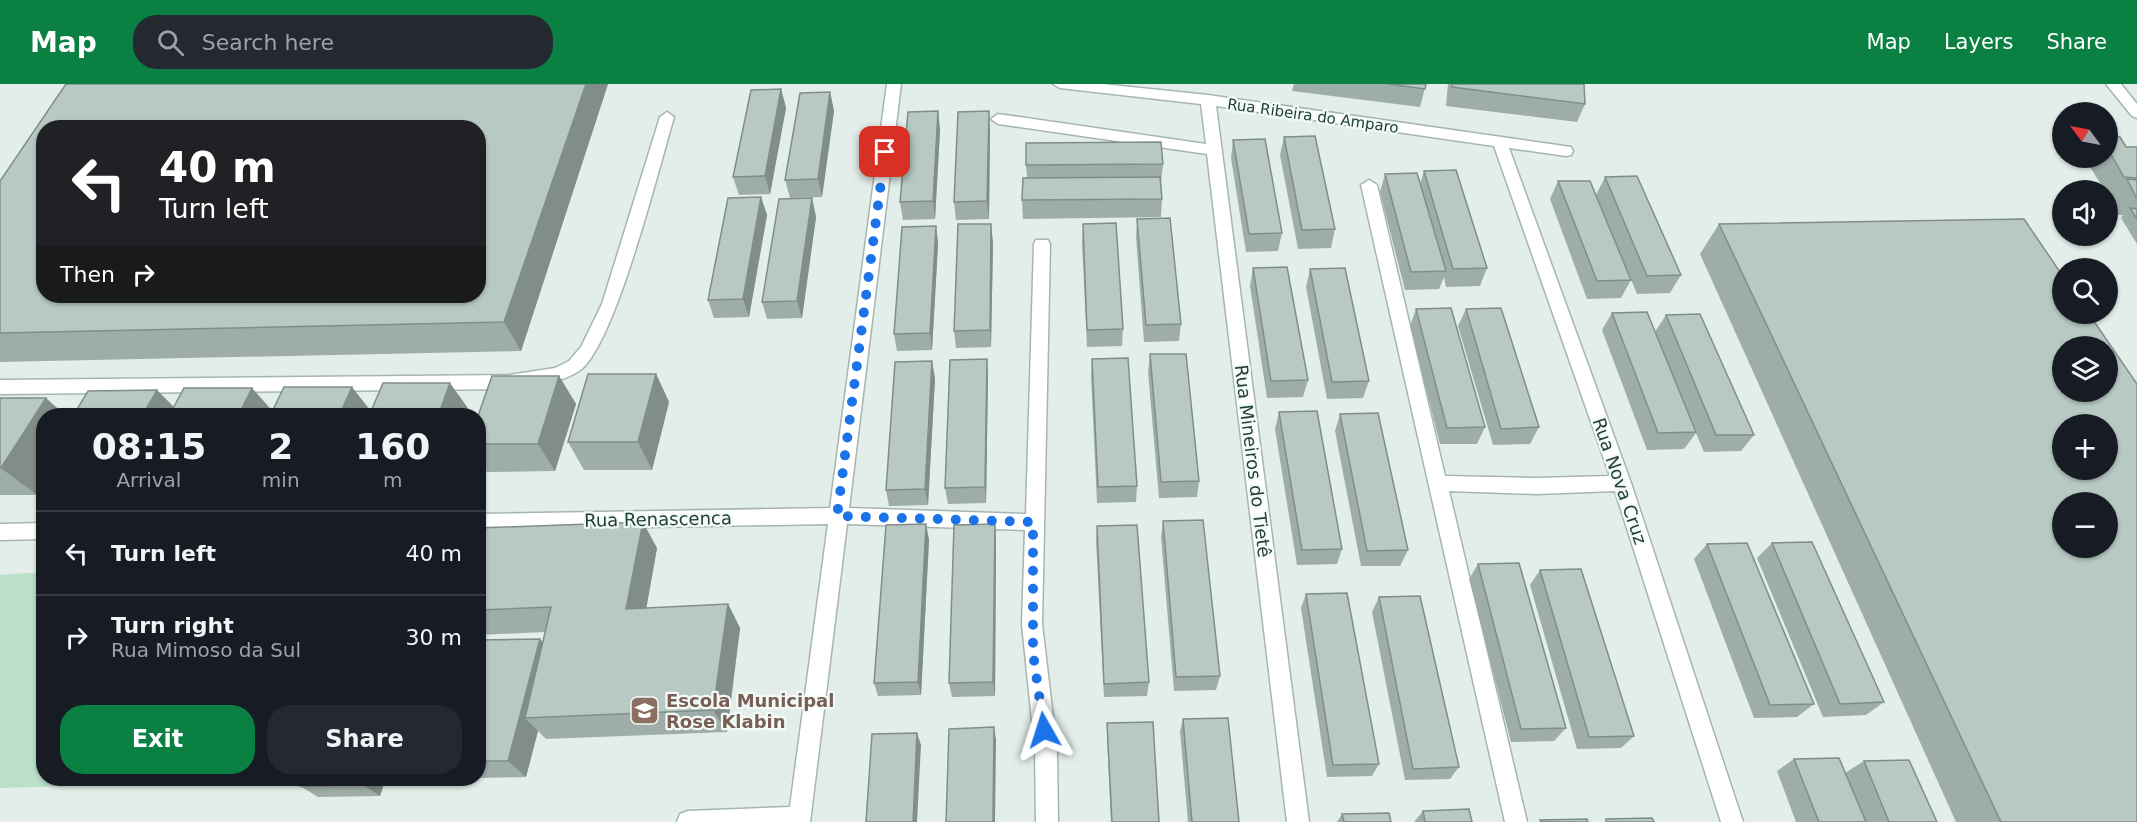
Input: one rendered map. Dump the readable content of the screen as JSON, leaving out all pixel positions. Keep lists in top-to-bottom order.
{
  "streets": {
    "street": [
      "Rua Ribeira do Amparo",
      "Rua Mineiros do Tietê",
      "Rua Nova Cruz",
      "Rua Renascenca"
    ]
  },
  "crossings": [
    ["Rua Ribeira do Amparo", "Rua Mineiros do Tietê"],
    ["Rua Ribeira do Amparo", "Rua Nova Cruz"]
  ],
  "places": {
    "school or university": ["Escola Municipal Rose Klabin"]
  },
  "north": "top left",
  "page": {
    "header": "Map",
    "search": "Search here",
    "nav": ["Map", "Layers", "Share"],
    "map_buttons": ["+", "−"],
    "turn": ["40 m", "Turn left"],
    "then": "Then",
    "eta": [
      "08:15",
      "Arrival",
      "2",
      "min",
      "160",
      "m"
    ],
    "list": [
      {
        "name": "Turn left",
        "value": "40 m"
      },
      {
        "name": "Turn right",
        "note": "Rua Mimoso da Sul",
        "value": "30 m"
      }
    ],
    "buttons": ["Exit", "Share"]
  }
}
